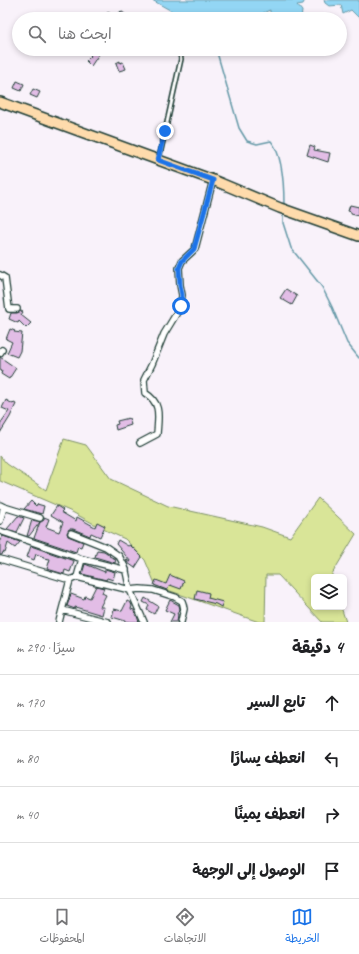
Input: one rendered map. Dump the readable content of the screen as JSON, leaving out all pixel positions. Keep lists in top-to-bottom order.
{
  "page": {
    "search": "ابحث هنا",
    "heading": ["4 دقيقة", "سيرًا · 290 m"],
    "list": [
      ["تابع السير", "170 m"],
      ["انعطف يسارًا", "80 m"],
      ["انعطف يمينًا", "40 m"],
      "الوصول إلى الوجهة"
    ],
    "nav": ["الخريطة", "الاتجاهات", "المحفوظات"]
  }
}
